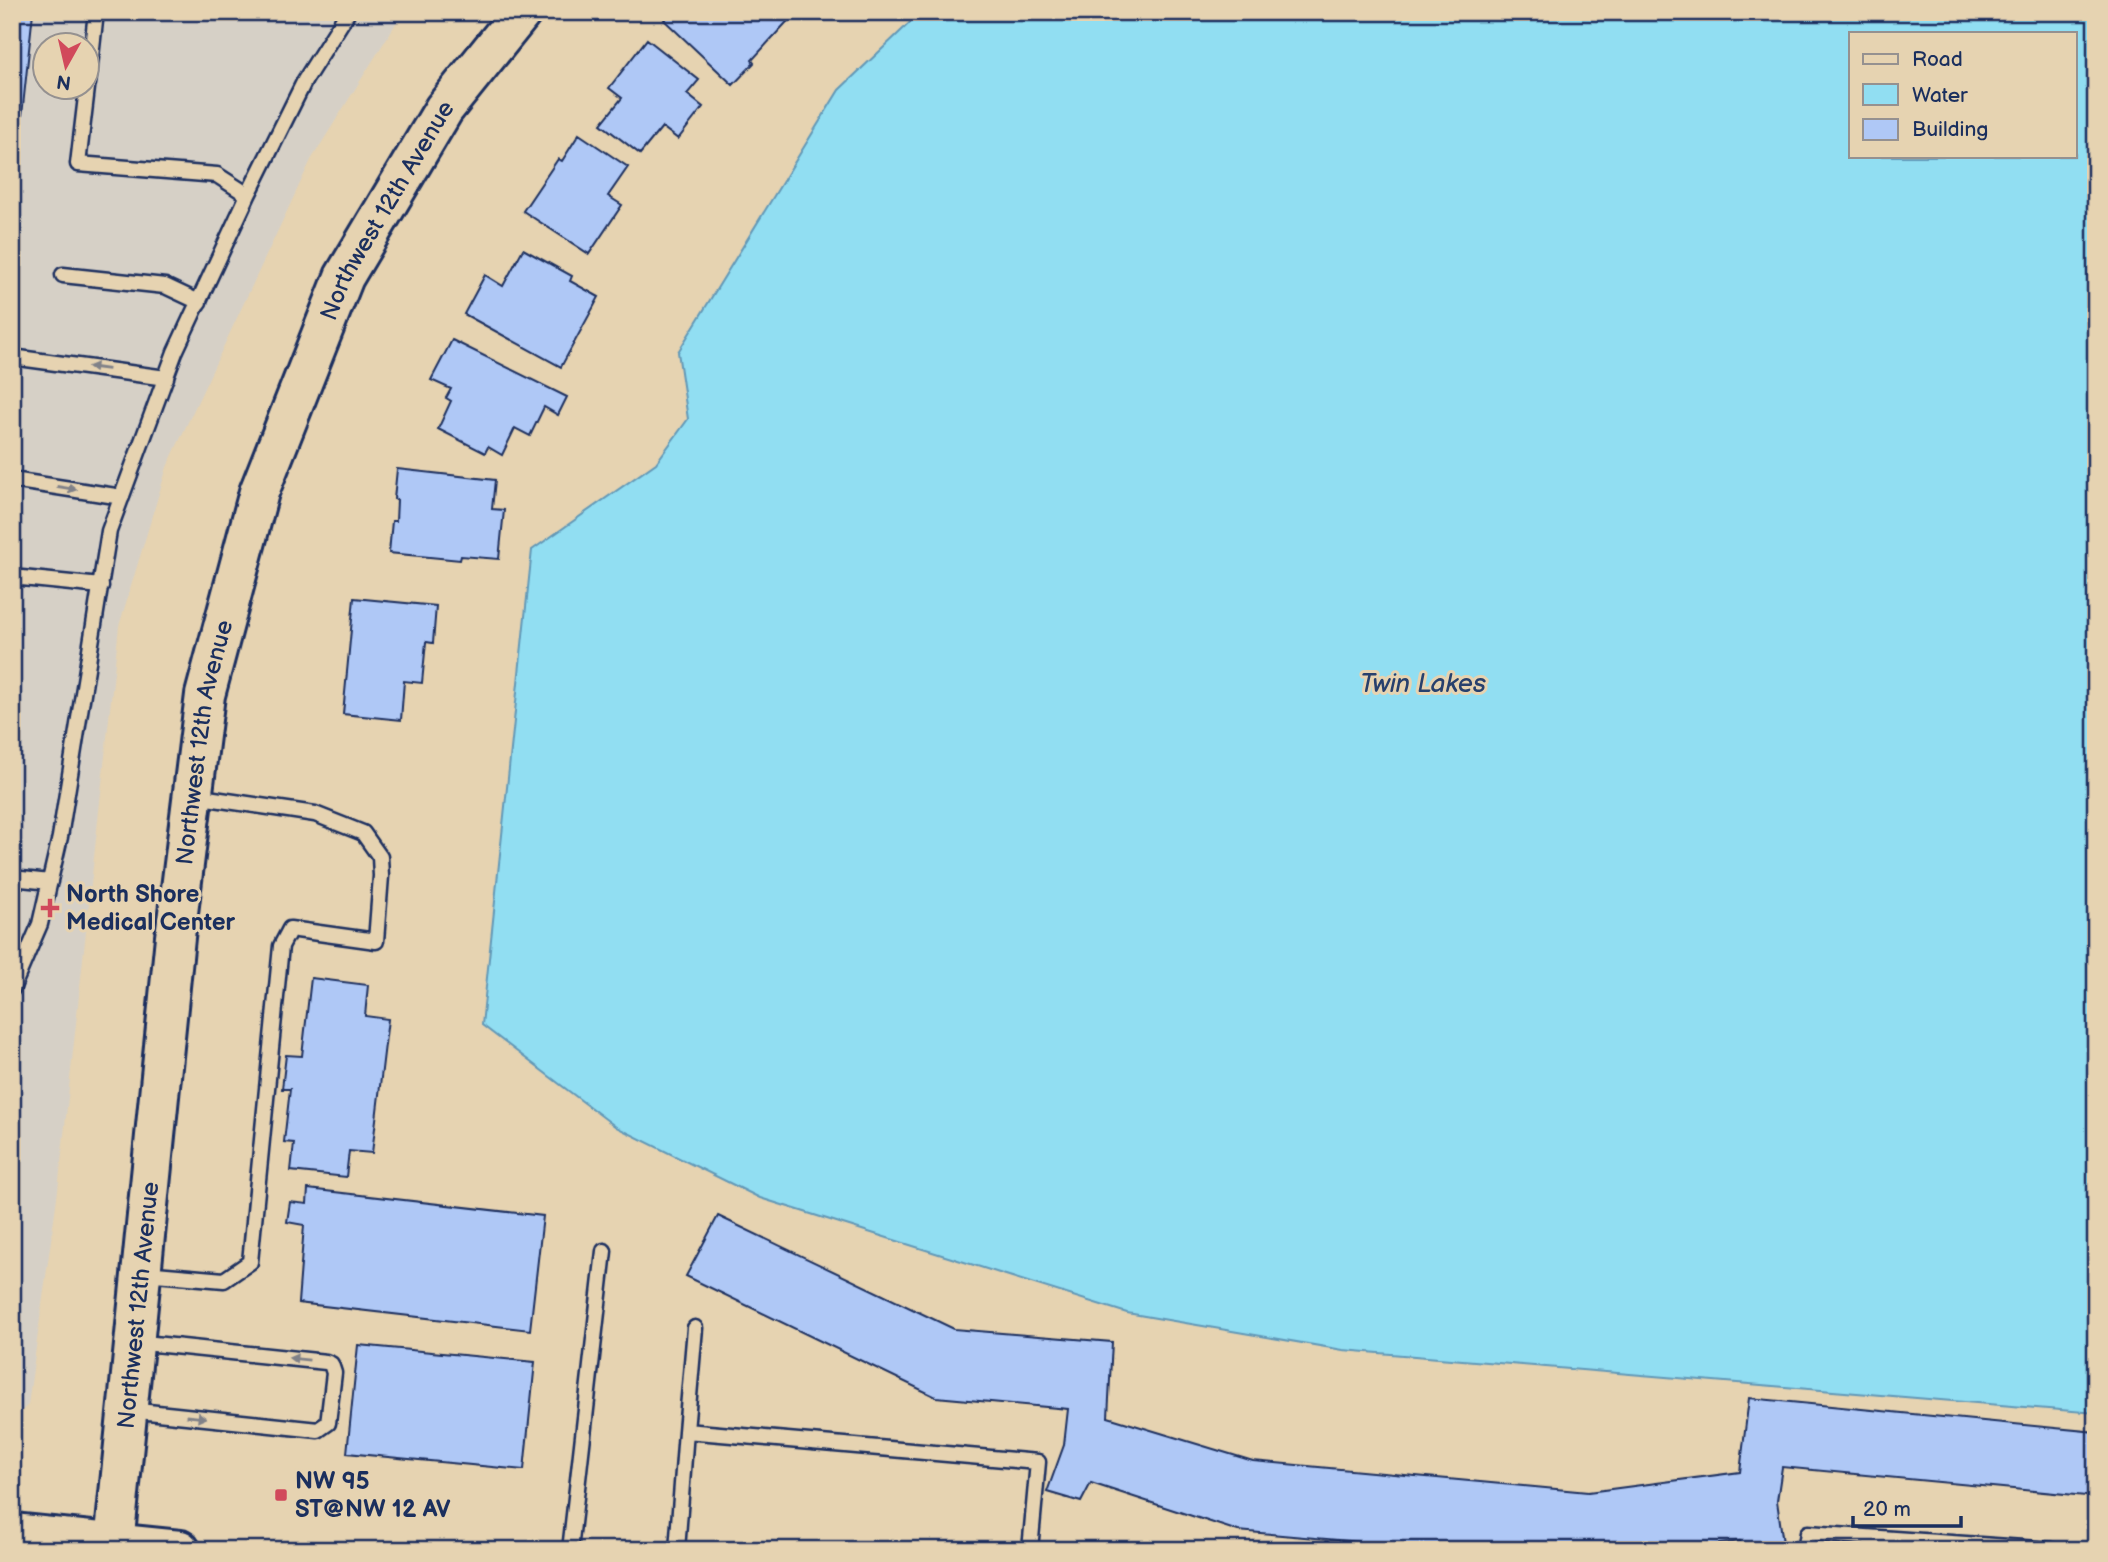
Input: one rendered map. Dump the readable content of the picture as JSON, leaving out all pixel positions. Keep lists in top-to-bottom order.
{
  "streets": {
    "street": ["Northwest 12th Avenue"]
  },
  "water": ["Twin Lakes"],
  "places": {
    "health": ["North Shore Medical Center"],
    "transit": ["NW 95 ST@NW 12 AV"]
  },
  "legend": ["Road", "Water", "Building"],
  "scale_bar": "20 m",
  "north": "bottom"
}
